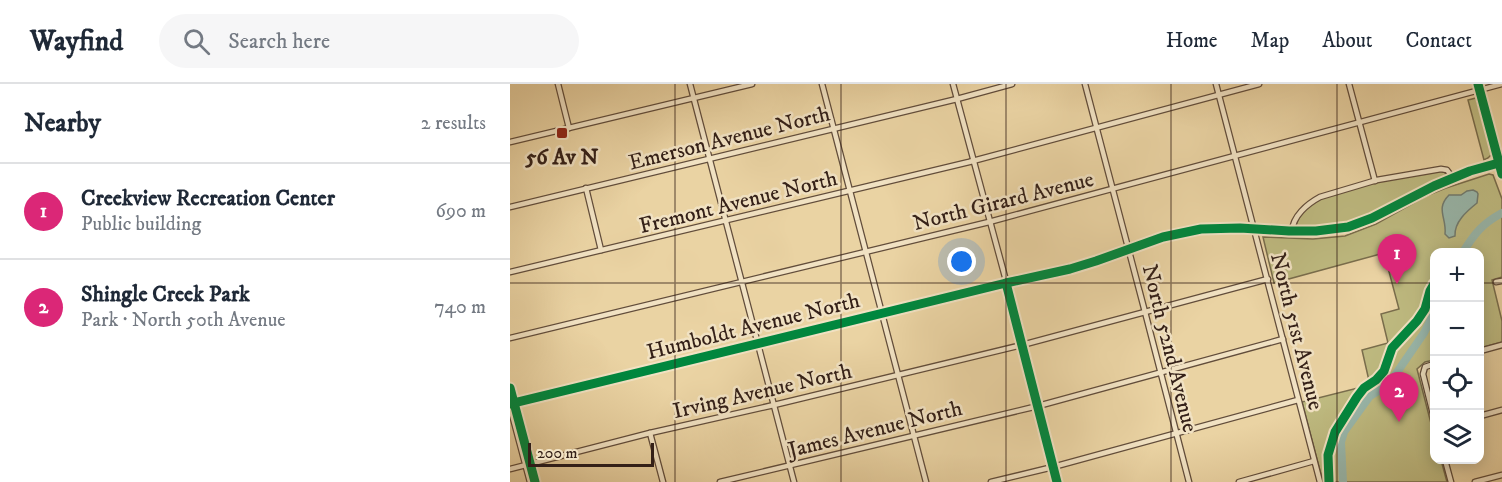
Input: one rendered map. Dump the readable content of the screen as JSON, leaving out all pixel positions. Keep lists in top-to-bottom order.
{
  "streets": {
    "street": [
      "Emerson Avenue North",
      "North Girard Avenue",
      "Fremont Avenue North",
      "Humboldt Avenue North",
      "North 51st Avenue",
      "North 52nd Avenue",
      "Irving Avenue North",
      "James Avenue North"
    ]
  },
  "crossings": [
    ["North Girard Avenue", "North 51st Avenue"],
    ["North Girard Avenue", "North 52nd Avenue"],
    ["Fremont Avenue North", "North 51st Avenue"],
    ["Fremont Avenue North", "North 52nd Avenue"],
    ["Humboldt Avenue North", "North 51st Avenue"],
    ["Humboldt Avenue North", "North 52nd Avenue"],
    ["North 51st Avenue", "Irving Avenue North"],
    ["North 51st Avenue", "James Avenue North"],
    ["North 52nd Avenue", "Irving Avenue North"],
    ["North 52nd Avenue", "James Avenue North"]
  ],
  "places": {
    "transit": ["56 Av N"]
  },
  "scale_bar": "200 m",
  "page": {
    "header": "Wayfind",
    "search": "Search here",
    "nav": [
      "Home",
      "Map",
      "About",
      "Contact"
    ],
    "heading": ["Nearby", "2 results"],
    "list": [
      {
        "mark": "1",
        "name": "Creekview Recreation Center",
        "note": "Public building",
        "value": "690 m"
      },
      {
        "mark": "2",
        "name": "Shingle Creek Park",
        "note": "Park · North 50th Avenue",
        "value": "740 m"
      }
    ],
    "pins": ["1", "2"],
    "map_buttons": ["+", "−"],
    "scale": "200 m"
  }
}
